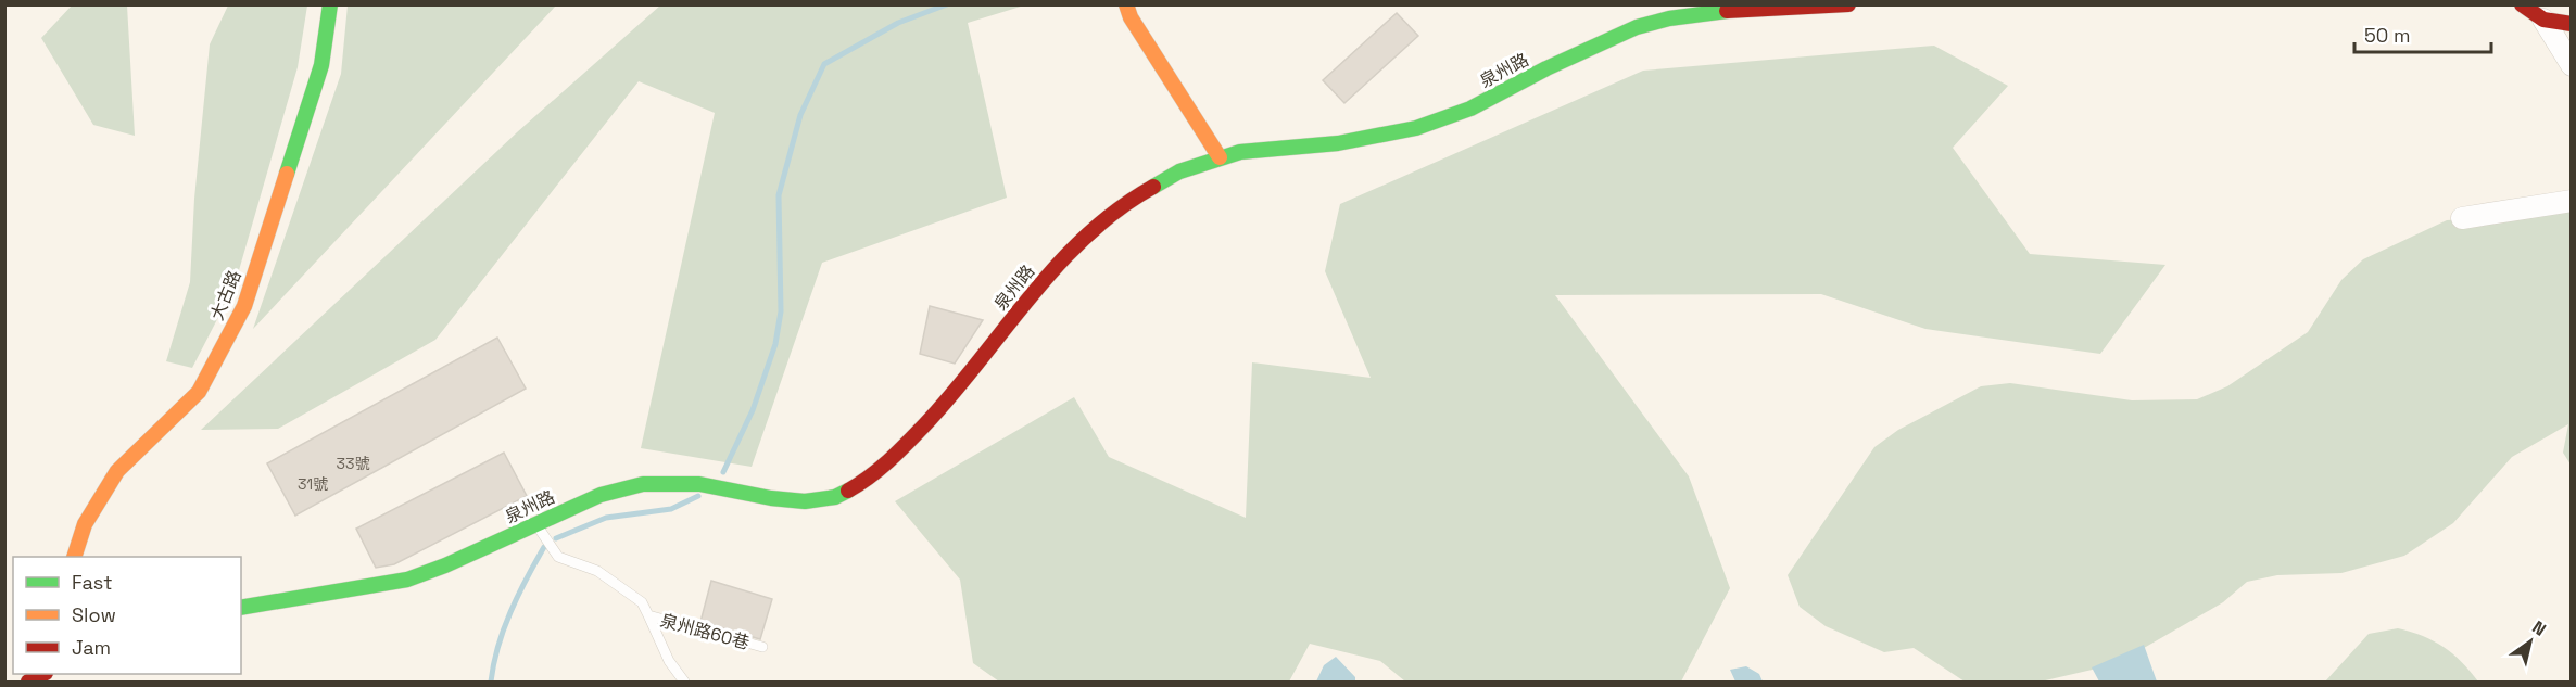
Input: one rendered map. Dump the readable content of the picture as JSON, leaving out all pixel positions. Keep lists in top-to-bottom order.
{
  "streets": {
    "street": ["泉州路", "大古路"],
    "lane": ["泉州路60巷"]
  },
  "crossings": [
    ["泉州路", "泉州路60巷"]
  ],
  "house_numbers": ["33號", "31號"],
  "legend": ["Fast", "Slow", "Jam"],
  "scale_bar": "50 m",
  "north": "top right"
}
